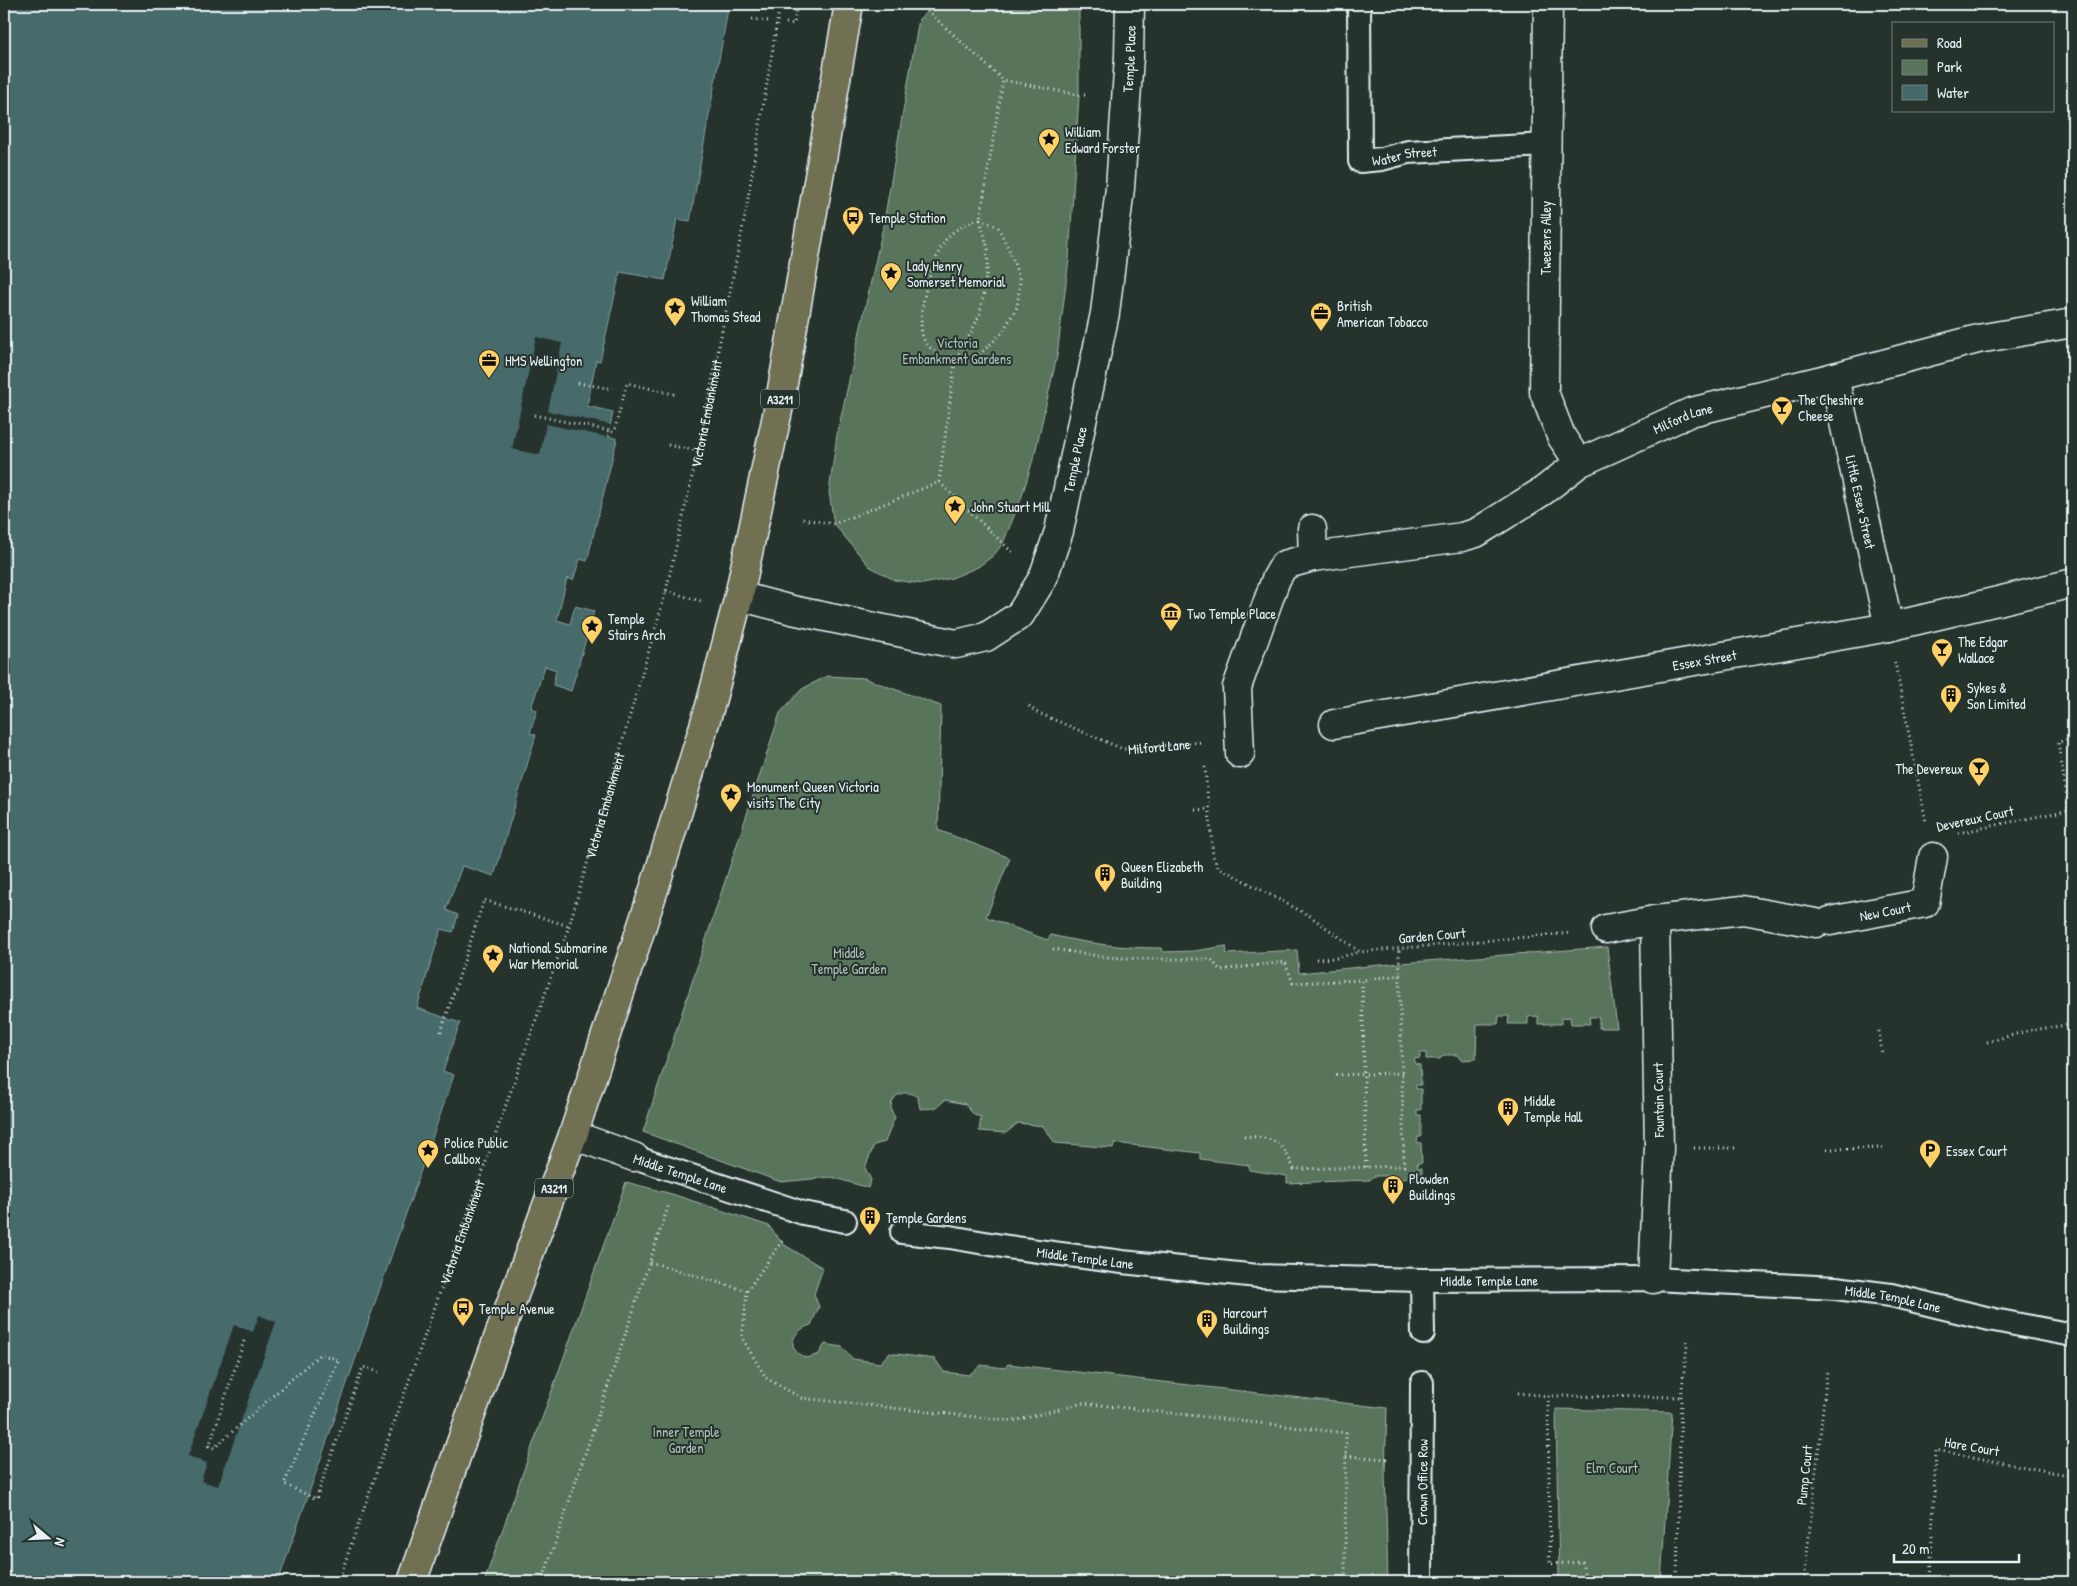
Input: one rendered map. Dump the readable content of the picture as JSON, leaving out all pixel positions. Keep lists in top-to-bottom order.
{
  "streets": {
    "main road": ["A3211"],
    "street": [
      "Temple Place",
      "Tweezers Alley",
      "Milford Lane",
      "Little Essex Street",
      "Essex Street",
      "New Court",
      "Fountain Court",
      "Middle Temple Lane"
    ],
    "lane": ["Water Street", "Crown Office Row"],
    "path": [
      "Victoria Embankment",
      "Devereux Court",
      "Garden Court",
      "Hare Court",
      "Pump Court"
    ]
  },
  "crossings": [
    ["Temple Place", "A3211"],
    ["Water Street", "Tweezers Alley"],
    ["Tweezers Alley", "Milford Lane"],
    ["A3211", "Middle Temple Lane"],
    ["Milford Lane", "Little Essex Street"],
    ["Little Essex Street", "Essex Street"],
    ["New Court", "Fountain Court"],
    ["Fountain Court", "Middle Temple Lane"]
  ],
  "parks": [
    "Victoria Embankment Gardens",
    "Middle Temple Garden",
    "Inner Temple Garden",
    "Elm Court"
  ],
  "places": {
    "place": [
      "William Edward Forster",
      "Lady Henry Somerset Memorial",
      "William Thomas Stead",
      "John Stuart Mill",
      "Temple Stairs Arch",
      "Monument Queen Victoria visits The City",
      "National Submarine War Memorial",
      "Police Public Callbox"
    ],
    "bus stop": ["Temple Station", "Temple Avenue"],
    "office": ["British American Tobacco", "HMS Wellington"],
    "bar": ["The Cheshire Cheese", "The Edgar Wallace", "The Devereux"],
    "museum": ["Two Temple Place"],
    "building": [
      "Sykes & Son Limited",
      "Queen Elizabeth Building",
      "Middle Temple Hall",
      "Plowden Buildings",
      "Temple Gardens",
      "Harcourt Buildings"
    ],
    "parking": ["Essex Court"]
  },
  "legend": ["Road", "Park", "Water"],
  "scale_bar": "20 m",
  "north": "right"
}
